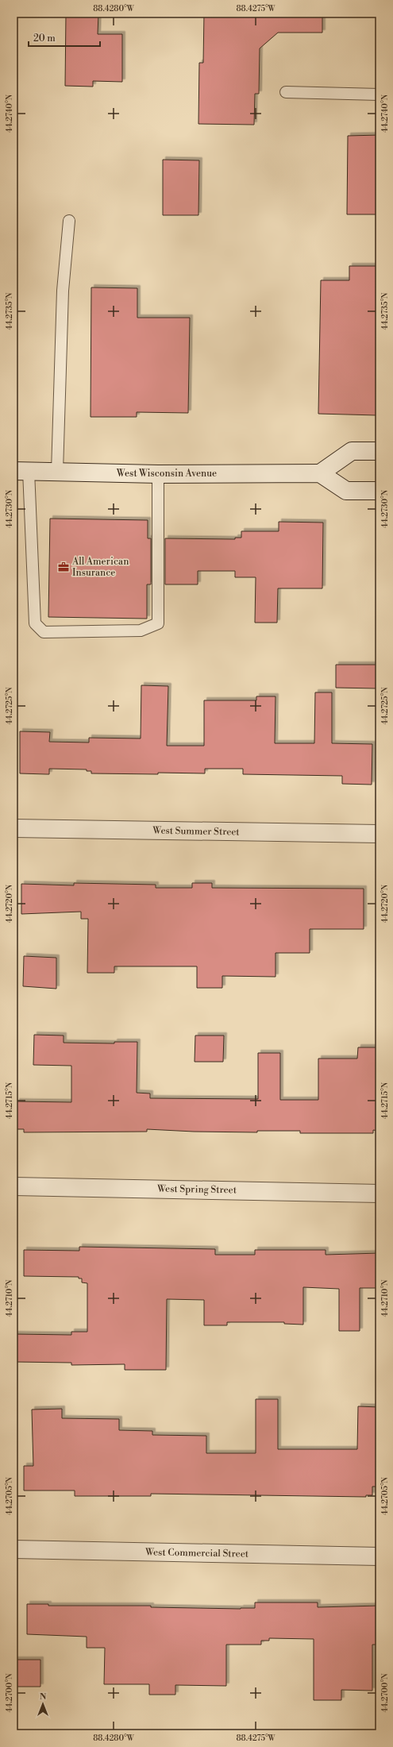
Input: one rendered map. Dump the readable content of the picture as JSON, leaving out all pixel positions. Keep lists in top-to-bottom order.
{
  "streets": {
    "street": [
      "West Wisconsin Avenue",
      "West Summer Street",
      "West Spring Street",
      "West Commercial Street"
    ]
  },
  "places": {
    "office": ["All American Insurance"]
  },
  "scale_bar": "20 m",
  "north": "top",
  "coordinates": [
    "88.4280°W",
    "88.4275°W",
    "44.2740°N",
    "44.2735°N",
    "44.2730°N",
    "44.2725°N",
    "44.2720°N",
    "44.2715°N",
    "44.2710°N",
    "44.2705°N",
    "44.2700°N"
  ]
}
